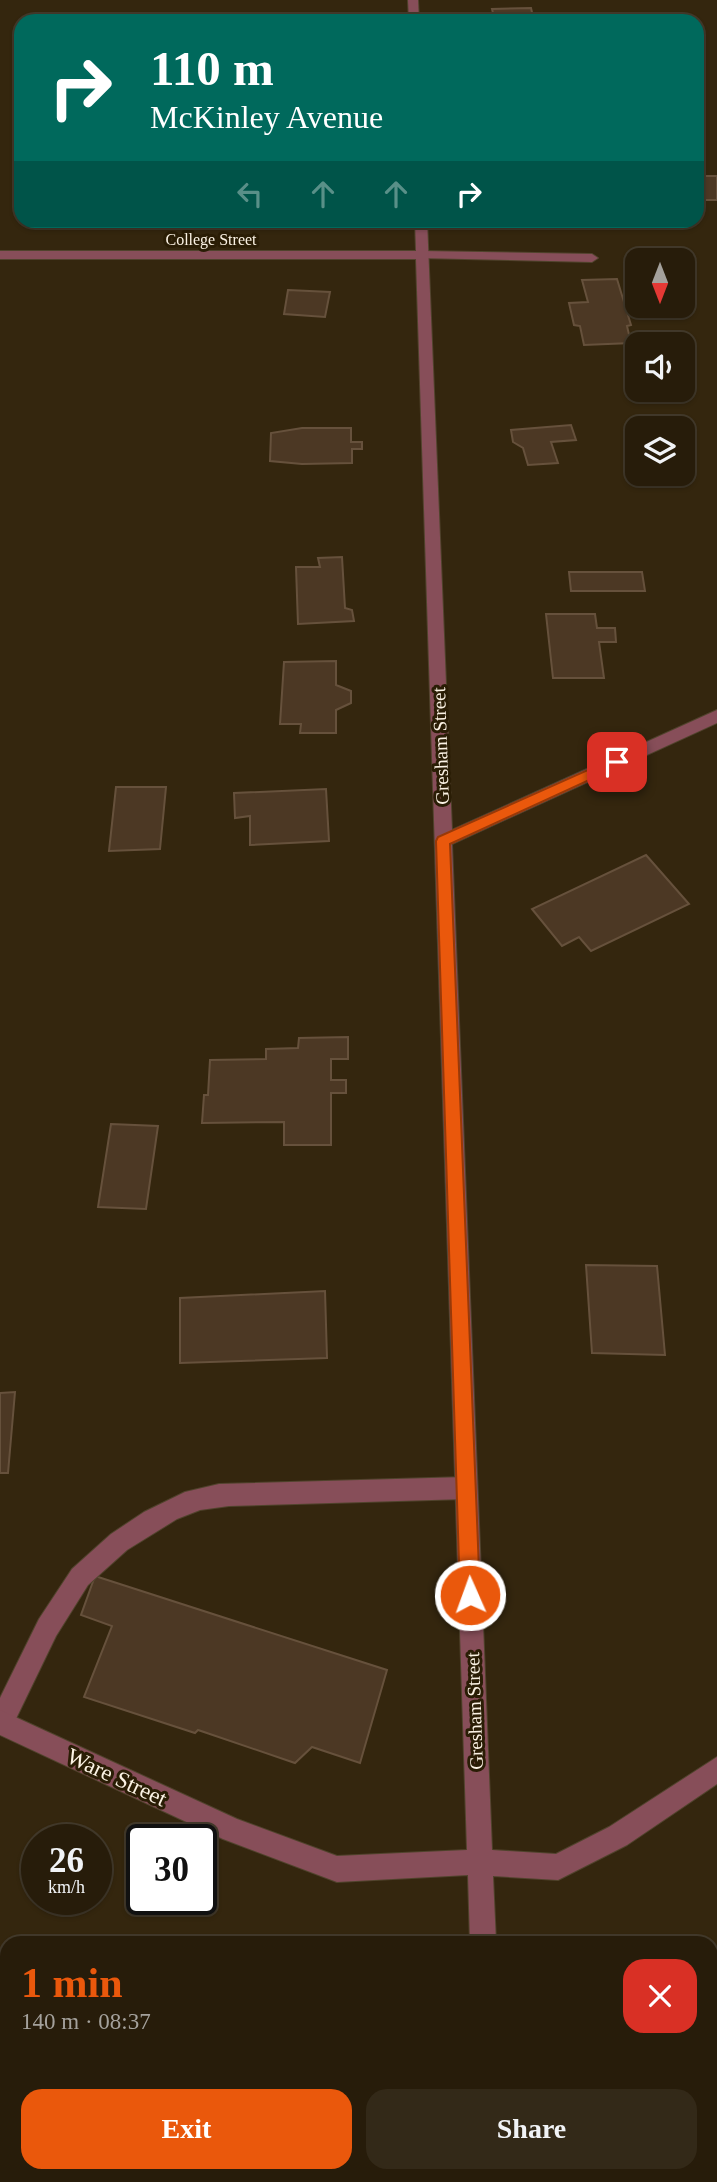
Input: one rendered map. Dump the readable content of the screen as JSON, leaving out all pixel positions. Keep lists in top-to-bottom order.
{
  "streets": {
    "street": ["College Street", "Gresham Street", "Ware Street"]
  },
  "crossings": [
    ["College Street", "Gresham Street"],
    ["Gresham Street", "Ware Street"]
  ],
  "north": "bottom",
  "page": {
    "turn": ["110 m", "McKinley Avenue"],
    "speed": "26 km/h",
    "limit": "30",
    "heading": ["1 min", "140 m · 08:37"],
    "buttons": ["Exit", "Share"]
  }
}
